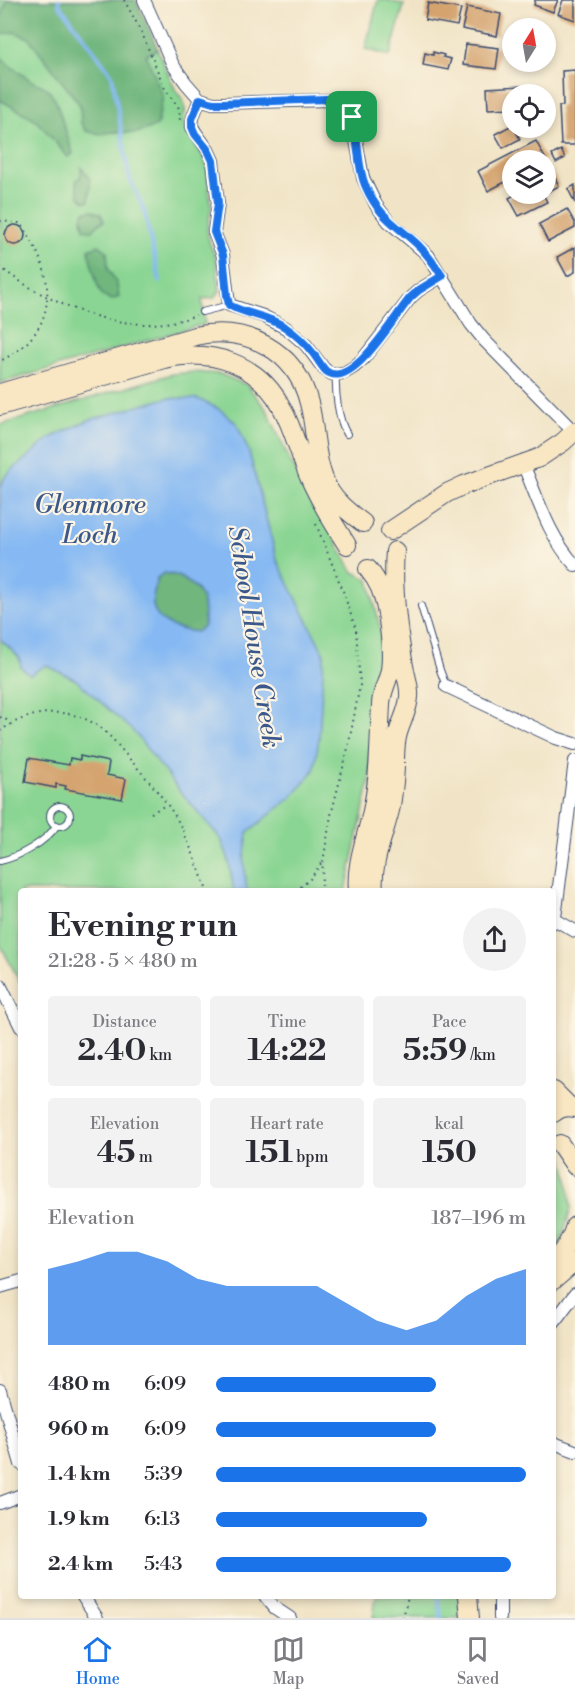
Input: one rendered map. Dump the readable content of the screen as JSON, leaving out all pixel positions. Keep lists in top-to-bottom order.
{
  "water": ["Glenmore Loch", "School House Creek"],
  "north": "top",
  "page": {
    "heading": ["Evening run", "21:28 · 5 × 480 m"],
    "stats": [
      ["Distance", "2.40 km"],
      ["Time", "14:22"],
      ["Pace", "5:59 /km"],
      ["Elevation", "45 m"],
      ["Heart rate", "151 bpm"],
      ["kcal", "150"]
    ],
    "chart": ["Elevation", "187–196 m"],
    "list": [
      {
        "name": "480 m",
        "note": "6:09"
      },
      {
        "name": "960 m",
        "note": "6:09"
      },
      {
        "name": "1.4 km",
        "note": "5:39"
      },
      {
        "name": "1.9 km",
        "note": "6:13"
      },
      {
        "name": "2.4 km",
        "note": "5:43"
      }
    ],
    "tabs": ["Home", "Map", "Saved"]
  }
}
